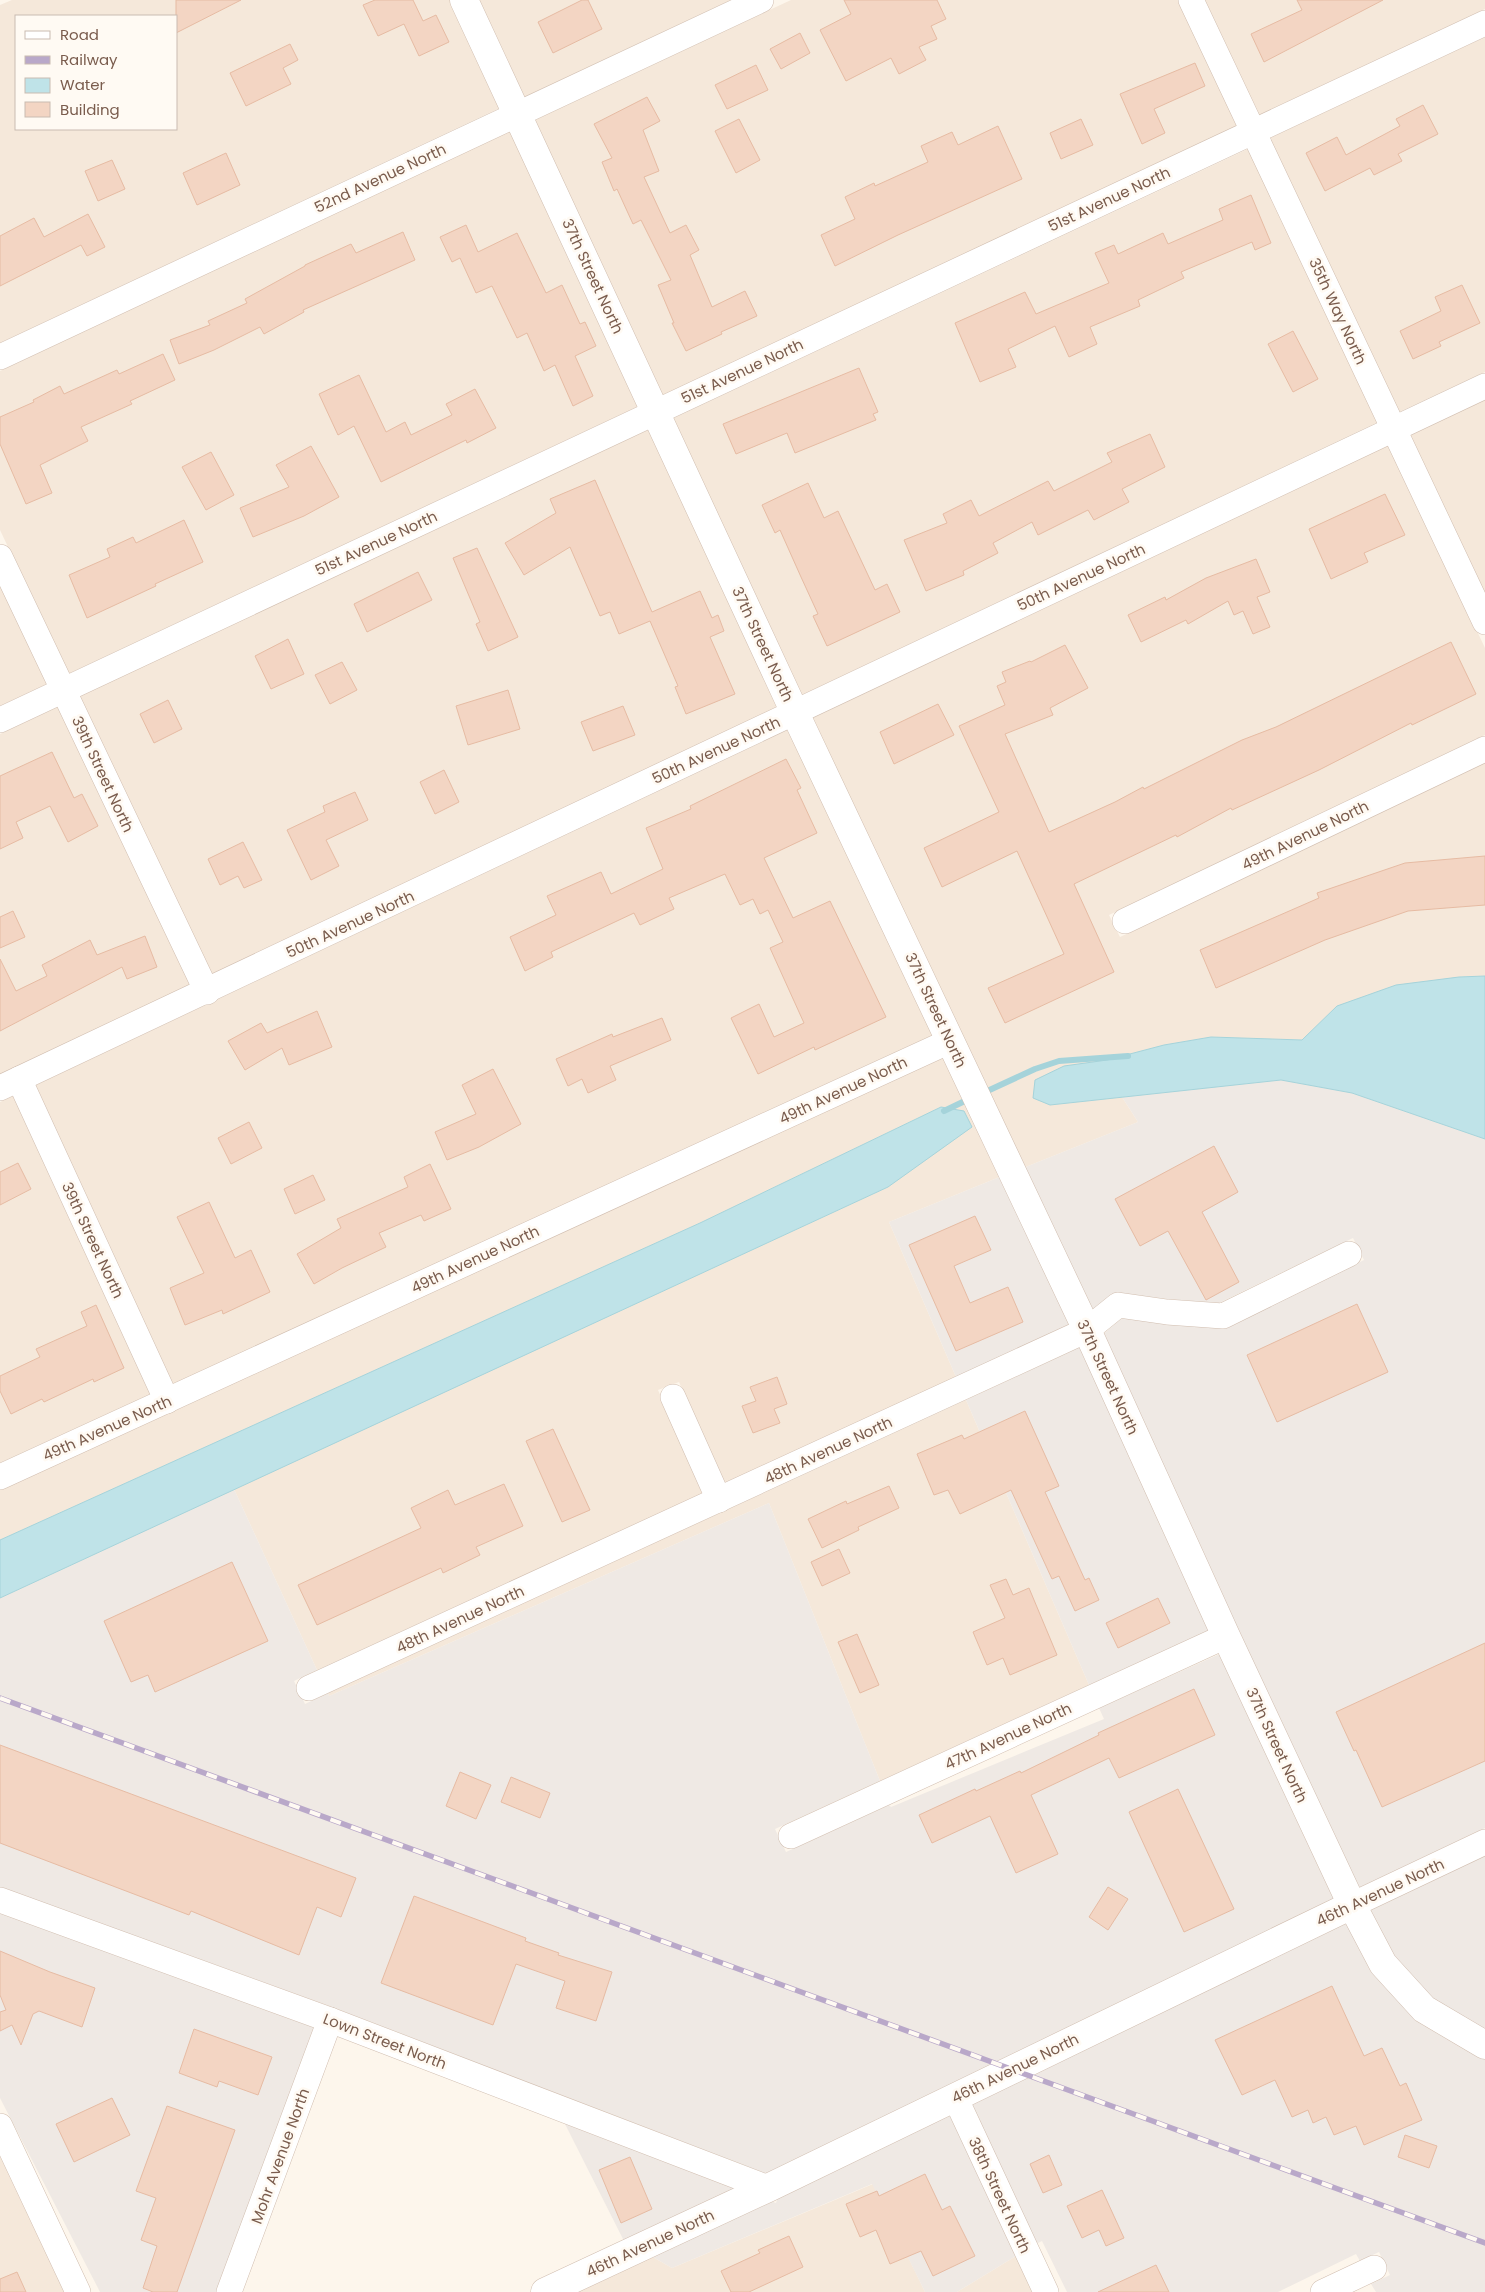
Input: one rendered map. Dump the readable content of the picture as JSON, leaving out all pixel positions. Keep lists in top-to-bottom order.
{
  "streets": {
    "street": [
      "52nd Avenue North",
      "51st Avenue North",
      "37th Street North",
      "35th Way North",
      "50th Avenue North",
      "39th Street North",
      "49th Avenue North",
      "48th Avenue North",
      "47th Avenue North",
      "46th Avenue North",
      "Lown Street North",
      "Mohr Avenue North",
      "38th Street North"
    ]
  },
  "crossings": [
    ["52nd Avenue North", "37th Street North"],
    ["51st Avenue North", "37th Street North"],
    ["51st Avenue North", "35th Way North"],
    ["51st Avenue North", "39th Street North"],
    ["37th Street North", "50th Avenue North"],
    ["37th Street North", "49th Avenue North"],
    ["37th Street North", "48th Avenue North"],
    ["37th Street North", "47th Avenue North"],
    ["37th Street North", "46th Avenue North"],
    ["35th Way North", "50th Avenue North"],
    ["50th Avenue North", "39th Street North"],
    ["39th Street North", "49th Avenue North"],
    ["46th Avenue North", "Lown Street North"],
    ["46th Avenue North", "38th Street North"],
    ["Lown Street North", "Mohr Avenue North"]
  ],
  "legend": [
    "Road",
    "Railway",
    "Water",
    "Building"
  ]
}
